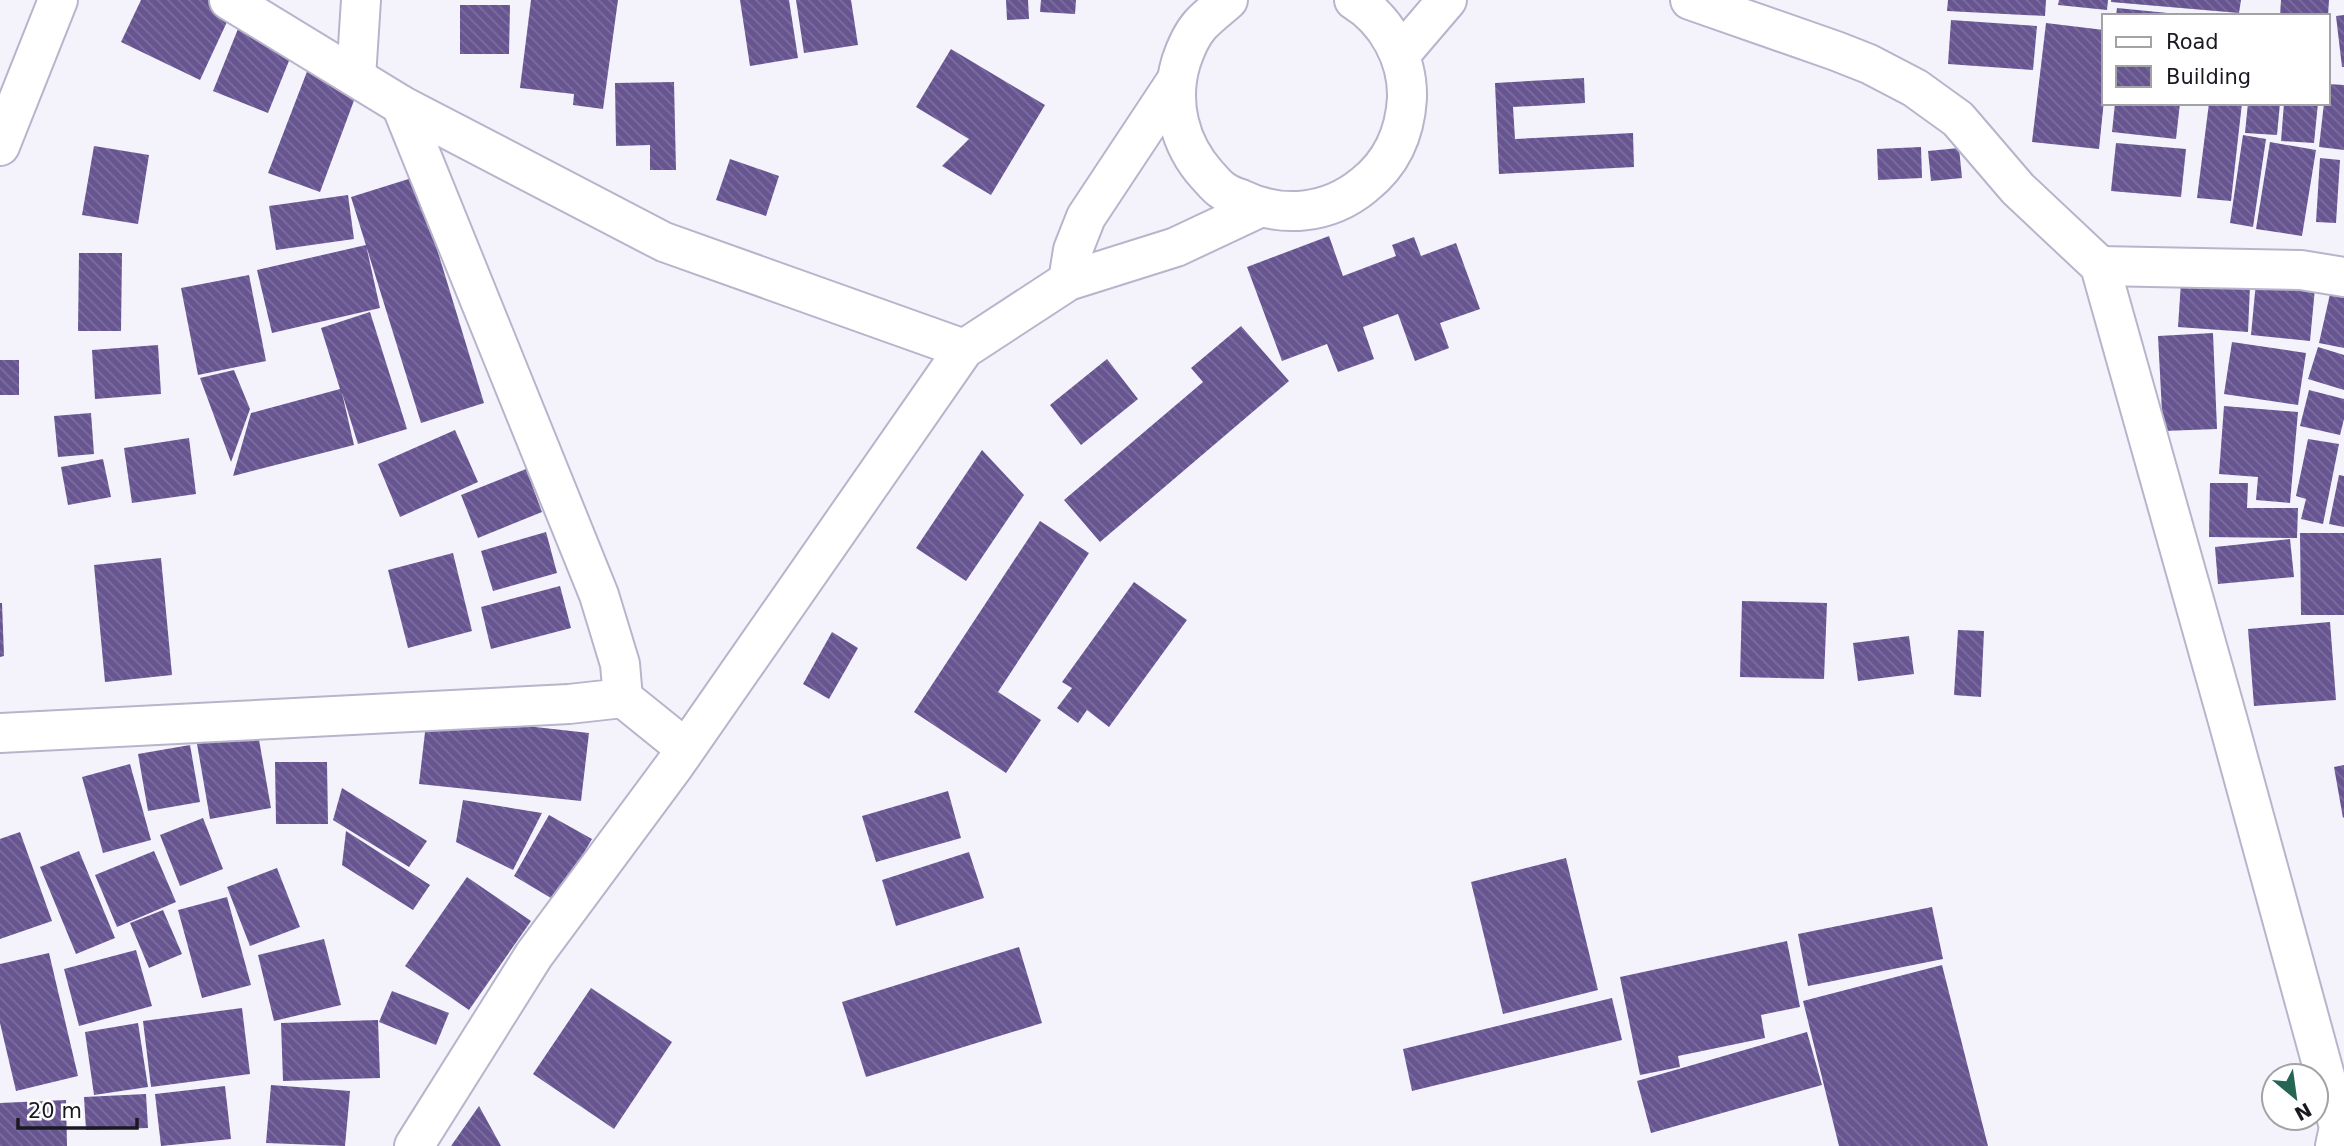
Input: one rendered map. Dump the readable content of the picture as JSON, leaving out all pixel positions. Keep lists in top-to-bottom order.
{
  "legend": ["Road", "Building"],
  "scale_bar": "20 m",
  "north": "bottom right"
}
